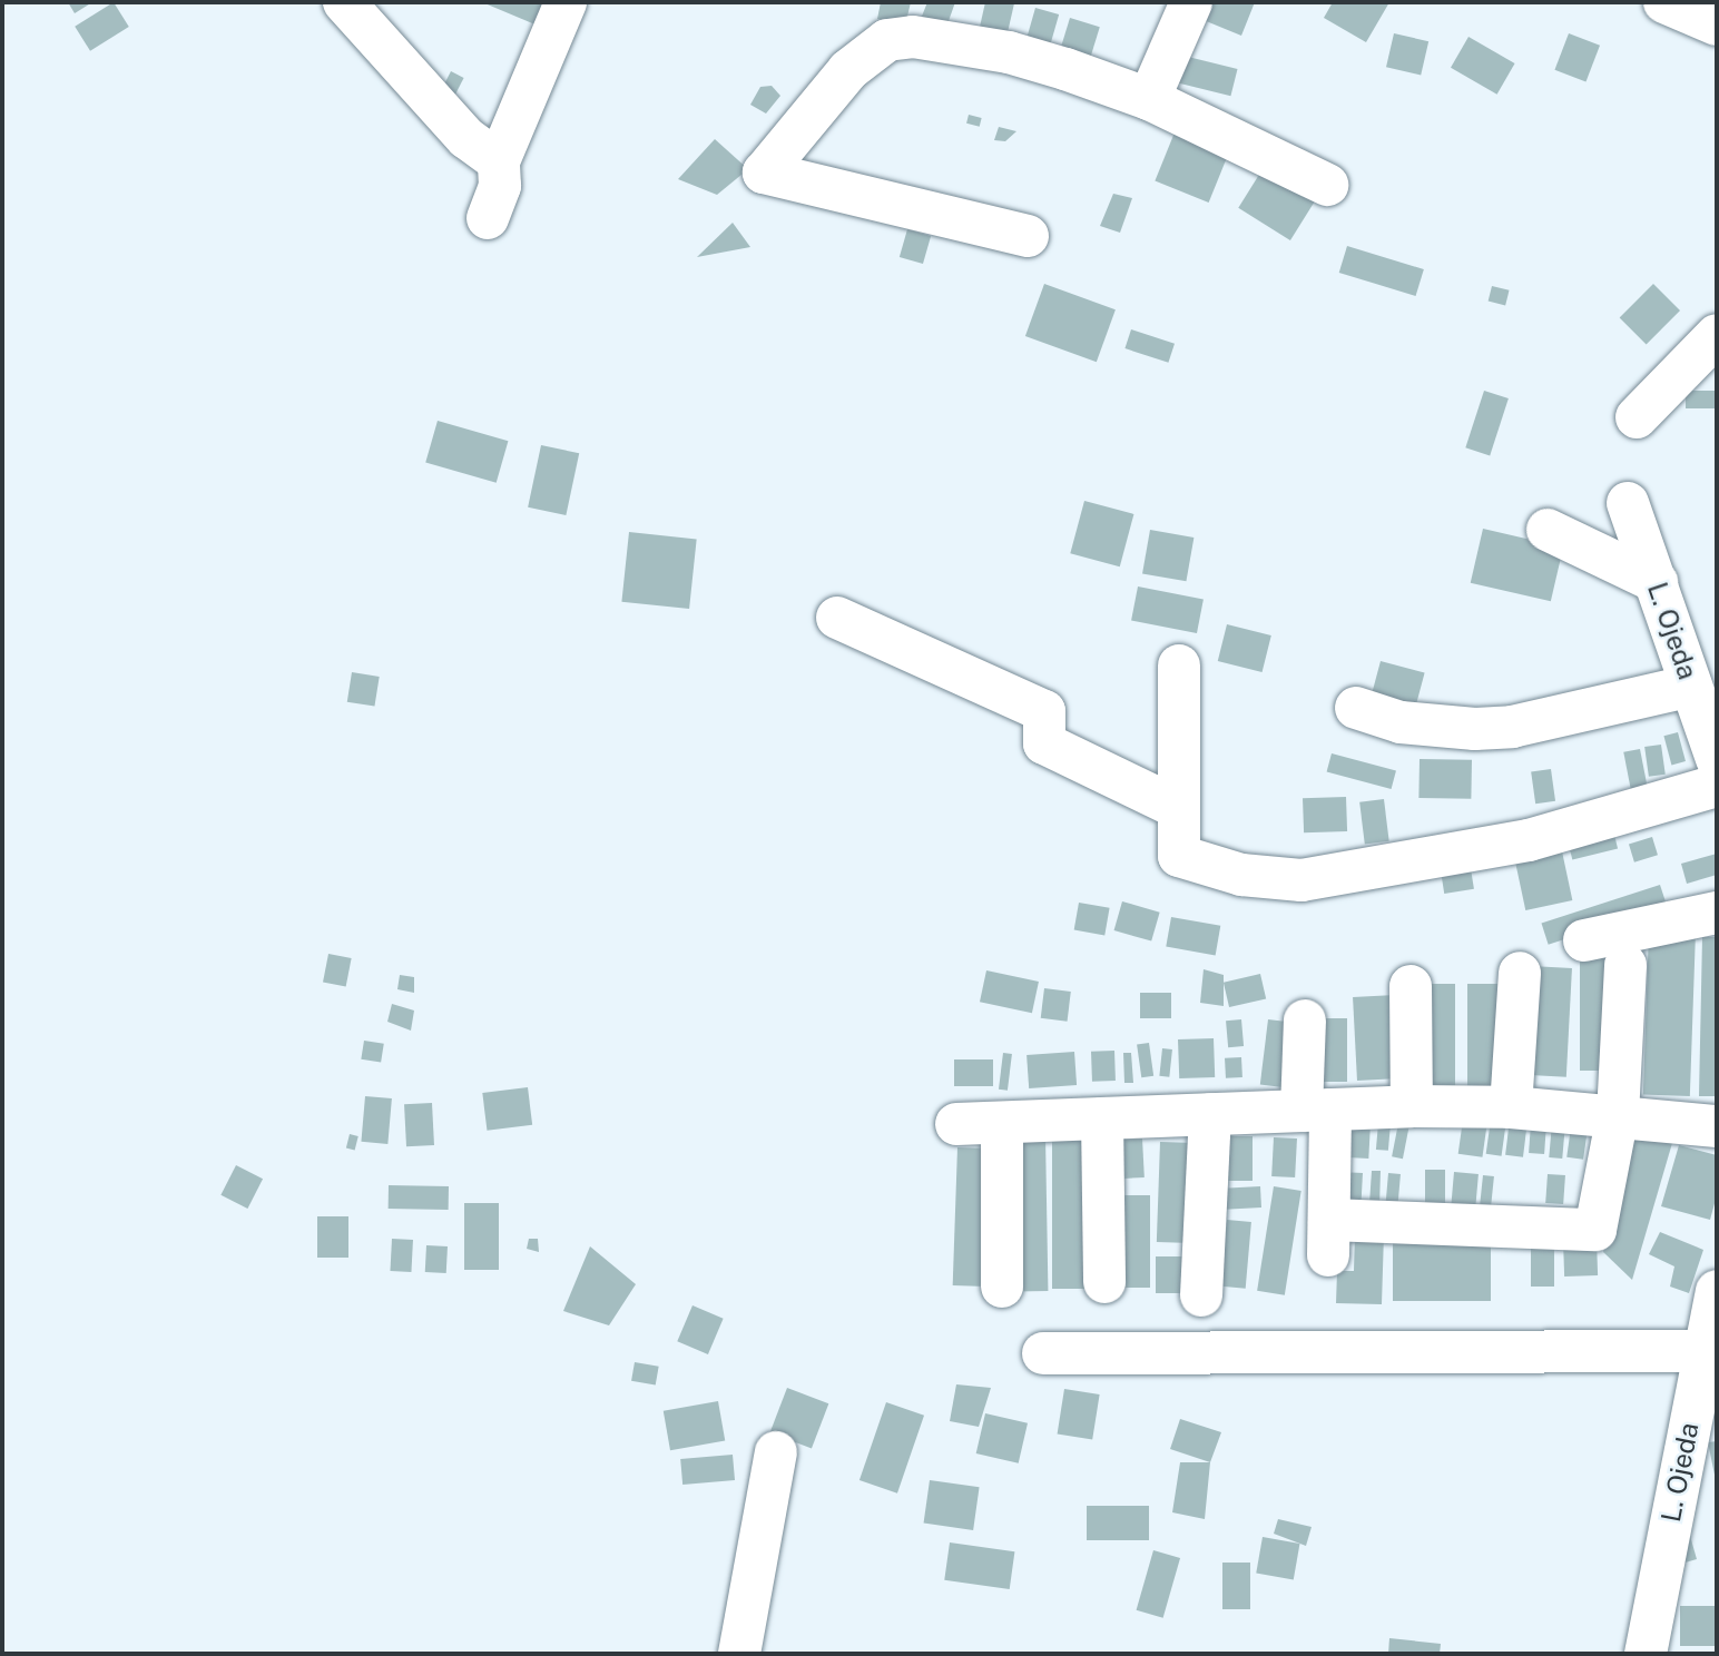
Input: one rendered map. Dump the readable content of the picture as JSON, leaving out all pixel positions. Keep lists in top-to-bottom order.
{
  "streets": {
    "street": ["L. Ojeda"]
  }
}
